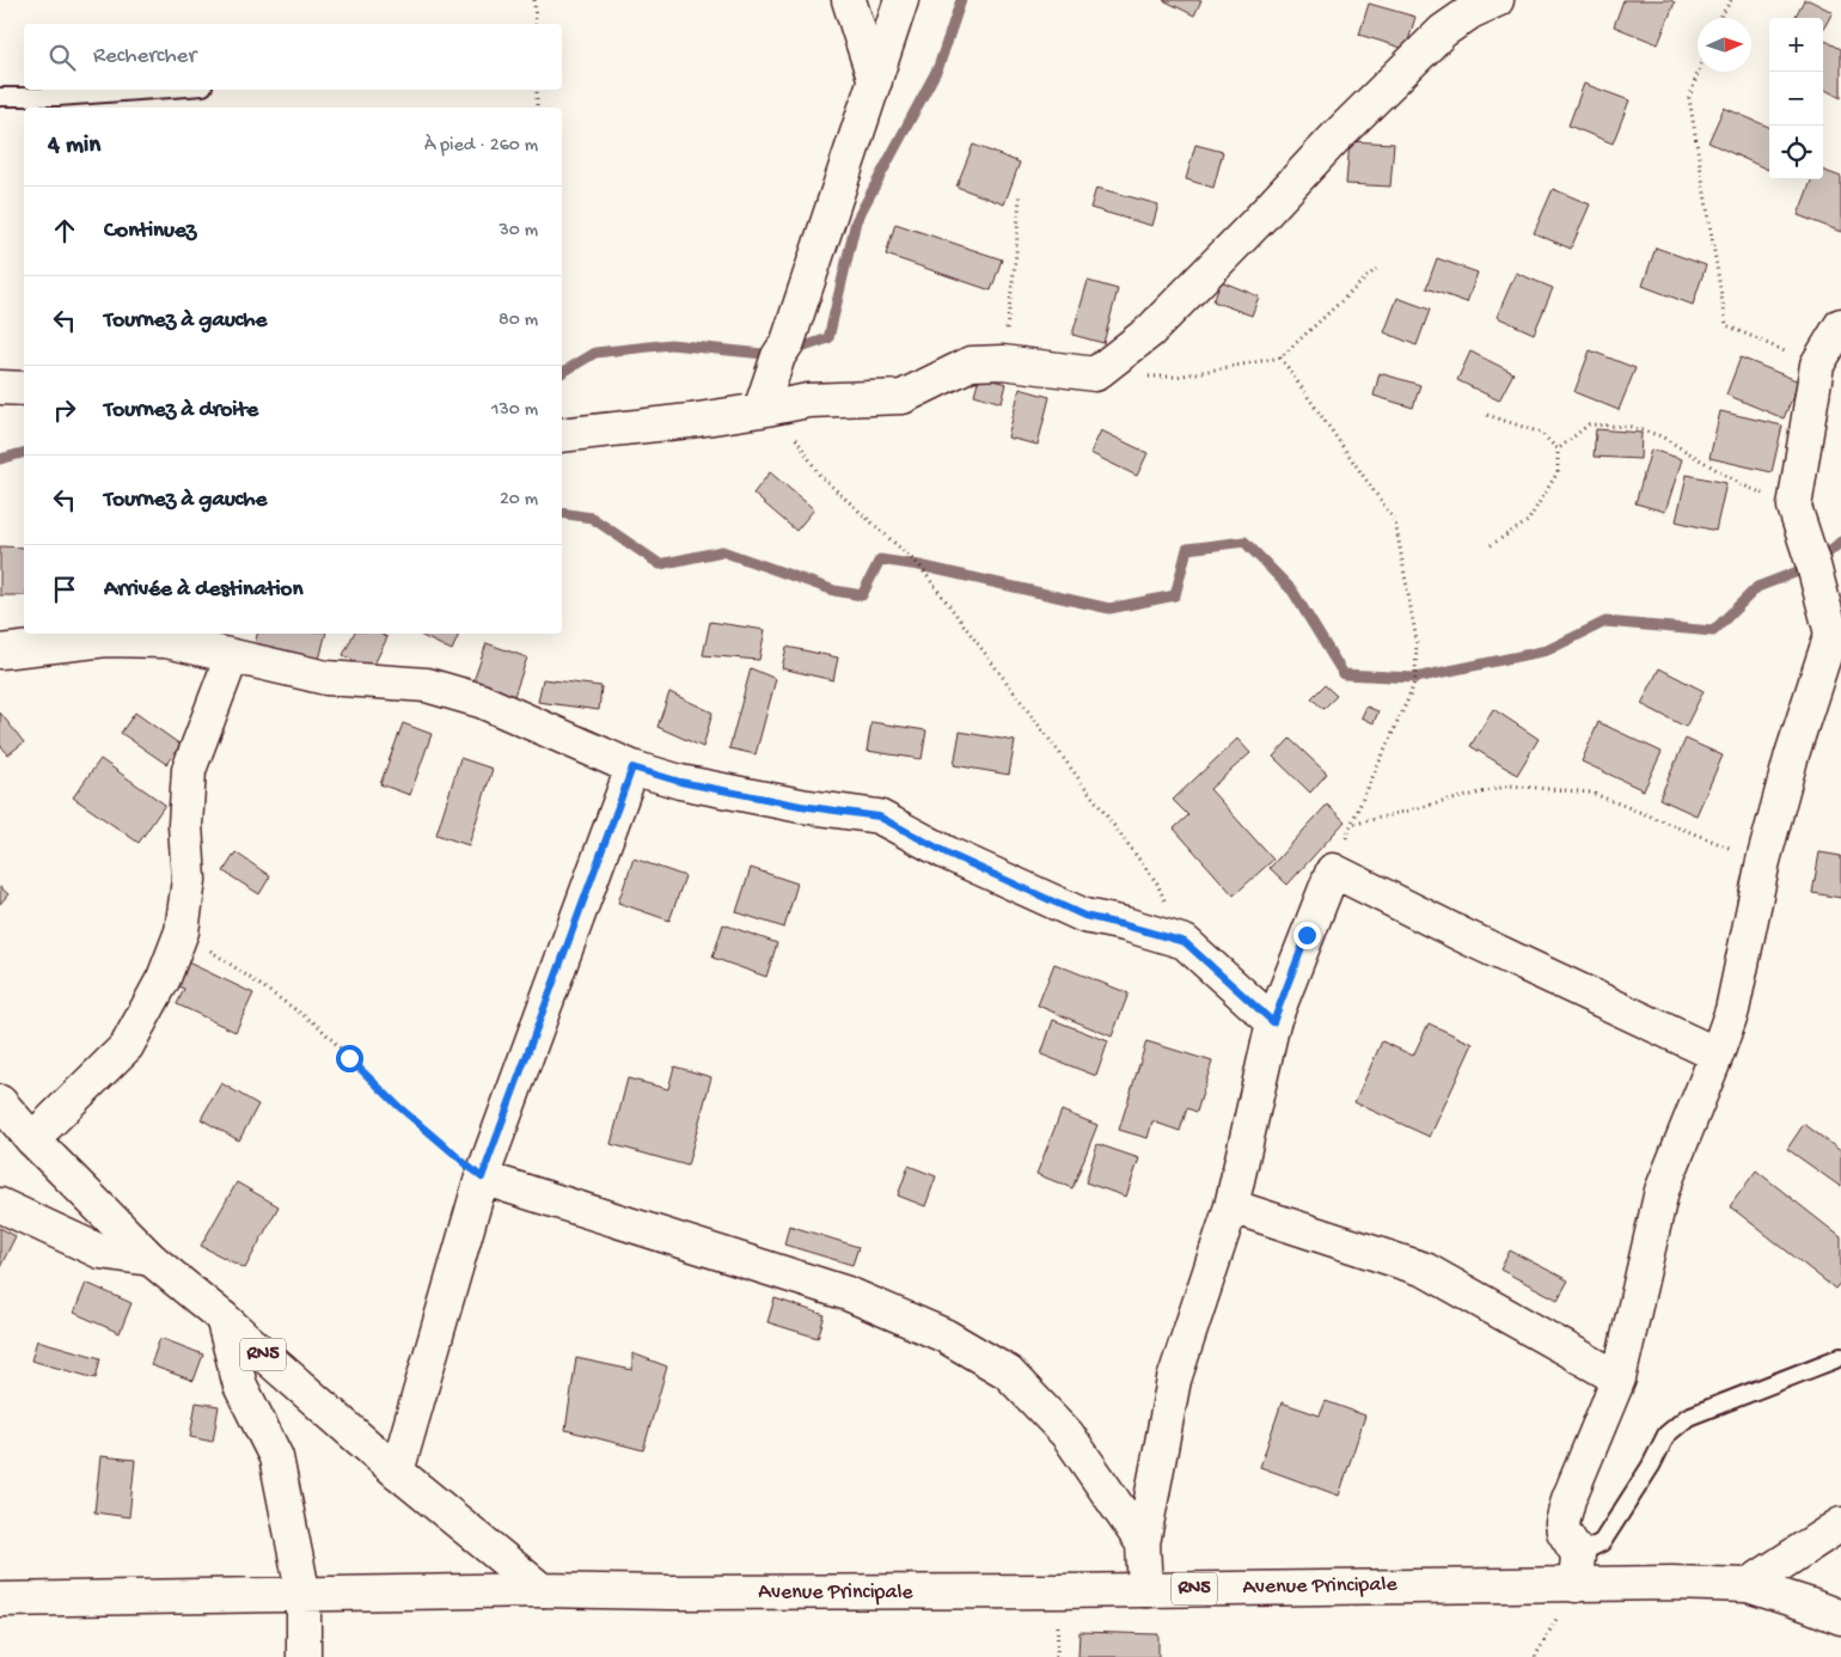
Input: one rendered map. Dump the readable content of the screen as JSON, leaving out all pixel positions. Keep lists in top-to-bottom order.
{
  "streets": {
    "main road": ["RN5", "Avenue Principale"]
  },
  "crossings": [
    ["RN5", "Avenue Principale"]
  ],
  "north": "right",
  "page": {
    "map_buttons": ["+", "−"],
    "search": "Rechercher",
    "heading": ["4 min", "À pied · 260 m"],
    "list": [
      ["Continuez", "30 m"],
      ["Tournez à gauche", "80 m"],
      ["Tournez à droite", "130 m"],
      ["Tournez à gauche", "20 m"],
      "Arrivée à destination"
    ]
  }
}
